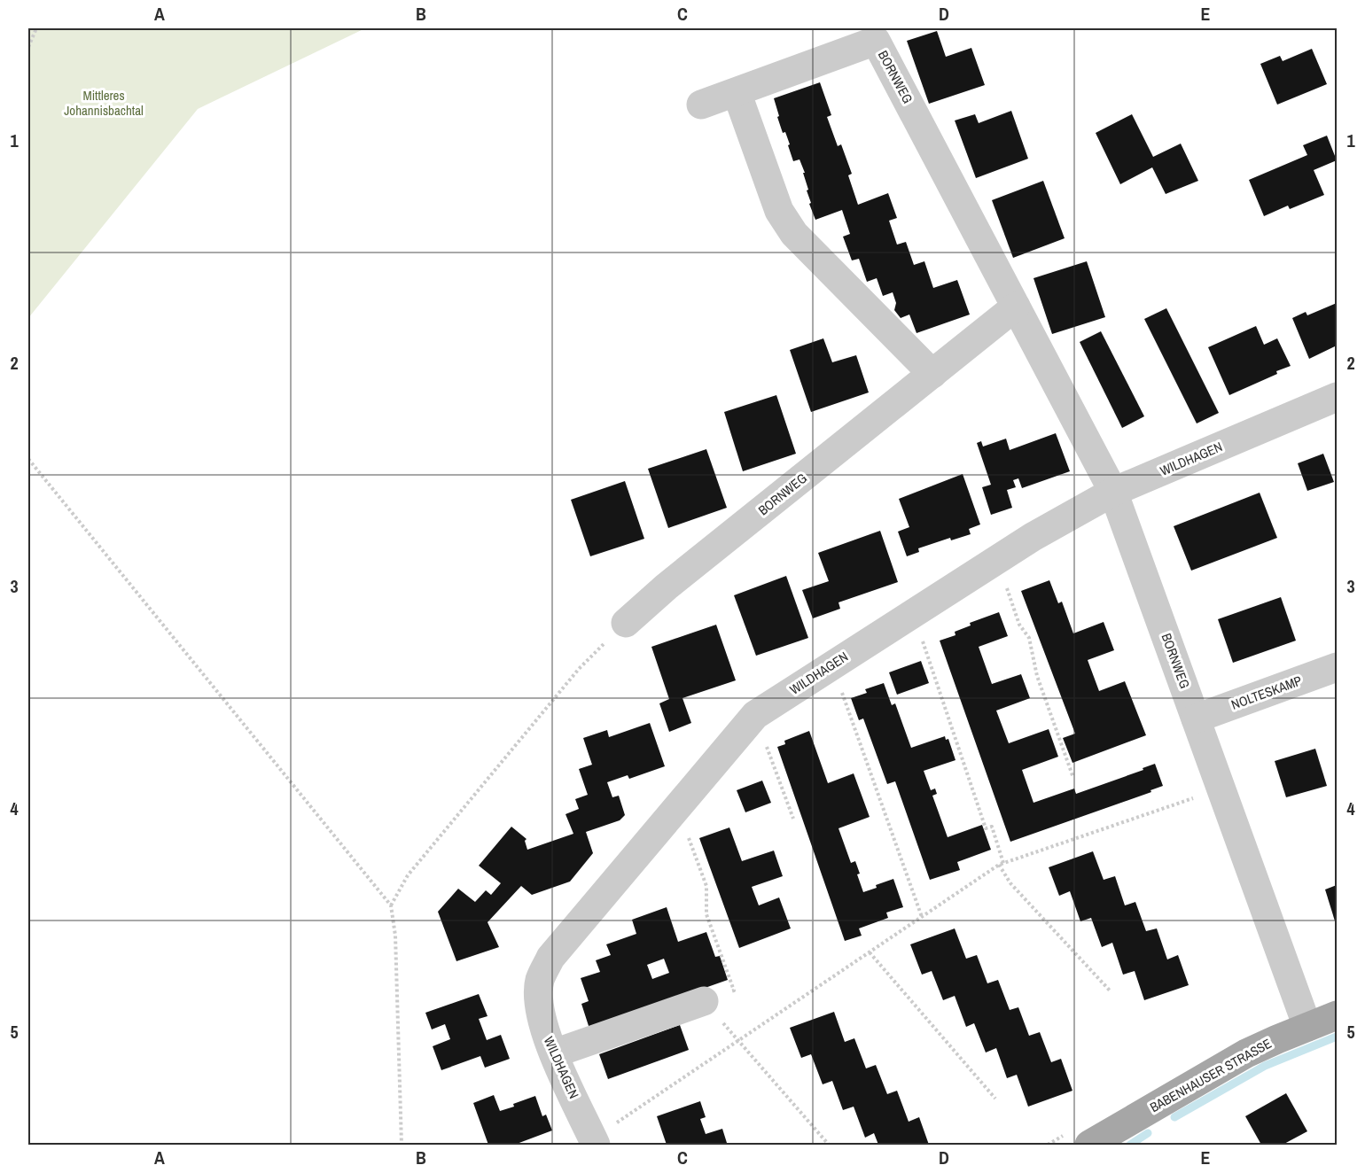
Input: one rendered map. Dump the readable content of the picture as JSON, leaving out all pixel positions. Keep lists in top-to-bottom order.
{
  "streets": {
    "main road": ["BABENHAUSER STRASSE"],
    "street": ["BORNWEG", "WILDHAGEN", "NOLTESKAMP"]
  },
  "crossings": [
    ["BORNWEG", "WILDHAGEN"],
    ["BORNWEG", "NOLTESKAMP"],
    ["BORNWEG", "BABENHAUSER STRASSE"]
  ],
  "parks": ["Mittleres Johannisbachtal"],
  "grid": {
    "columns": [
      "A",
      "B",
      "C",
      "D",
      "E"
    ],
    "rows": [
      "1",
      "2",
      "3",
      "4",
      "5"
    ]
  }
}
